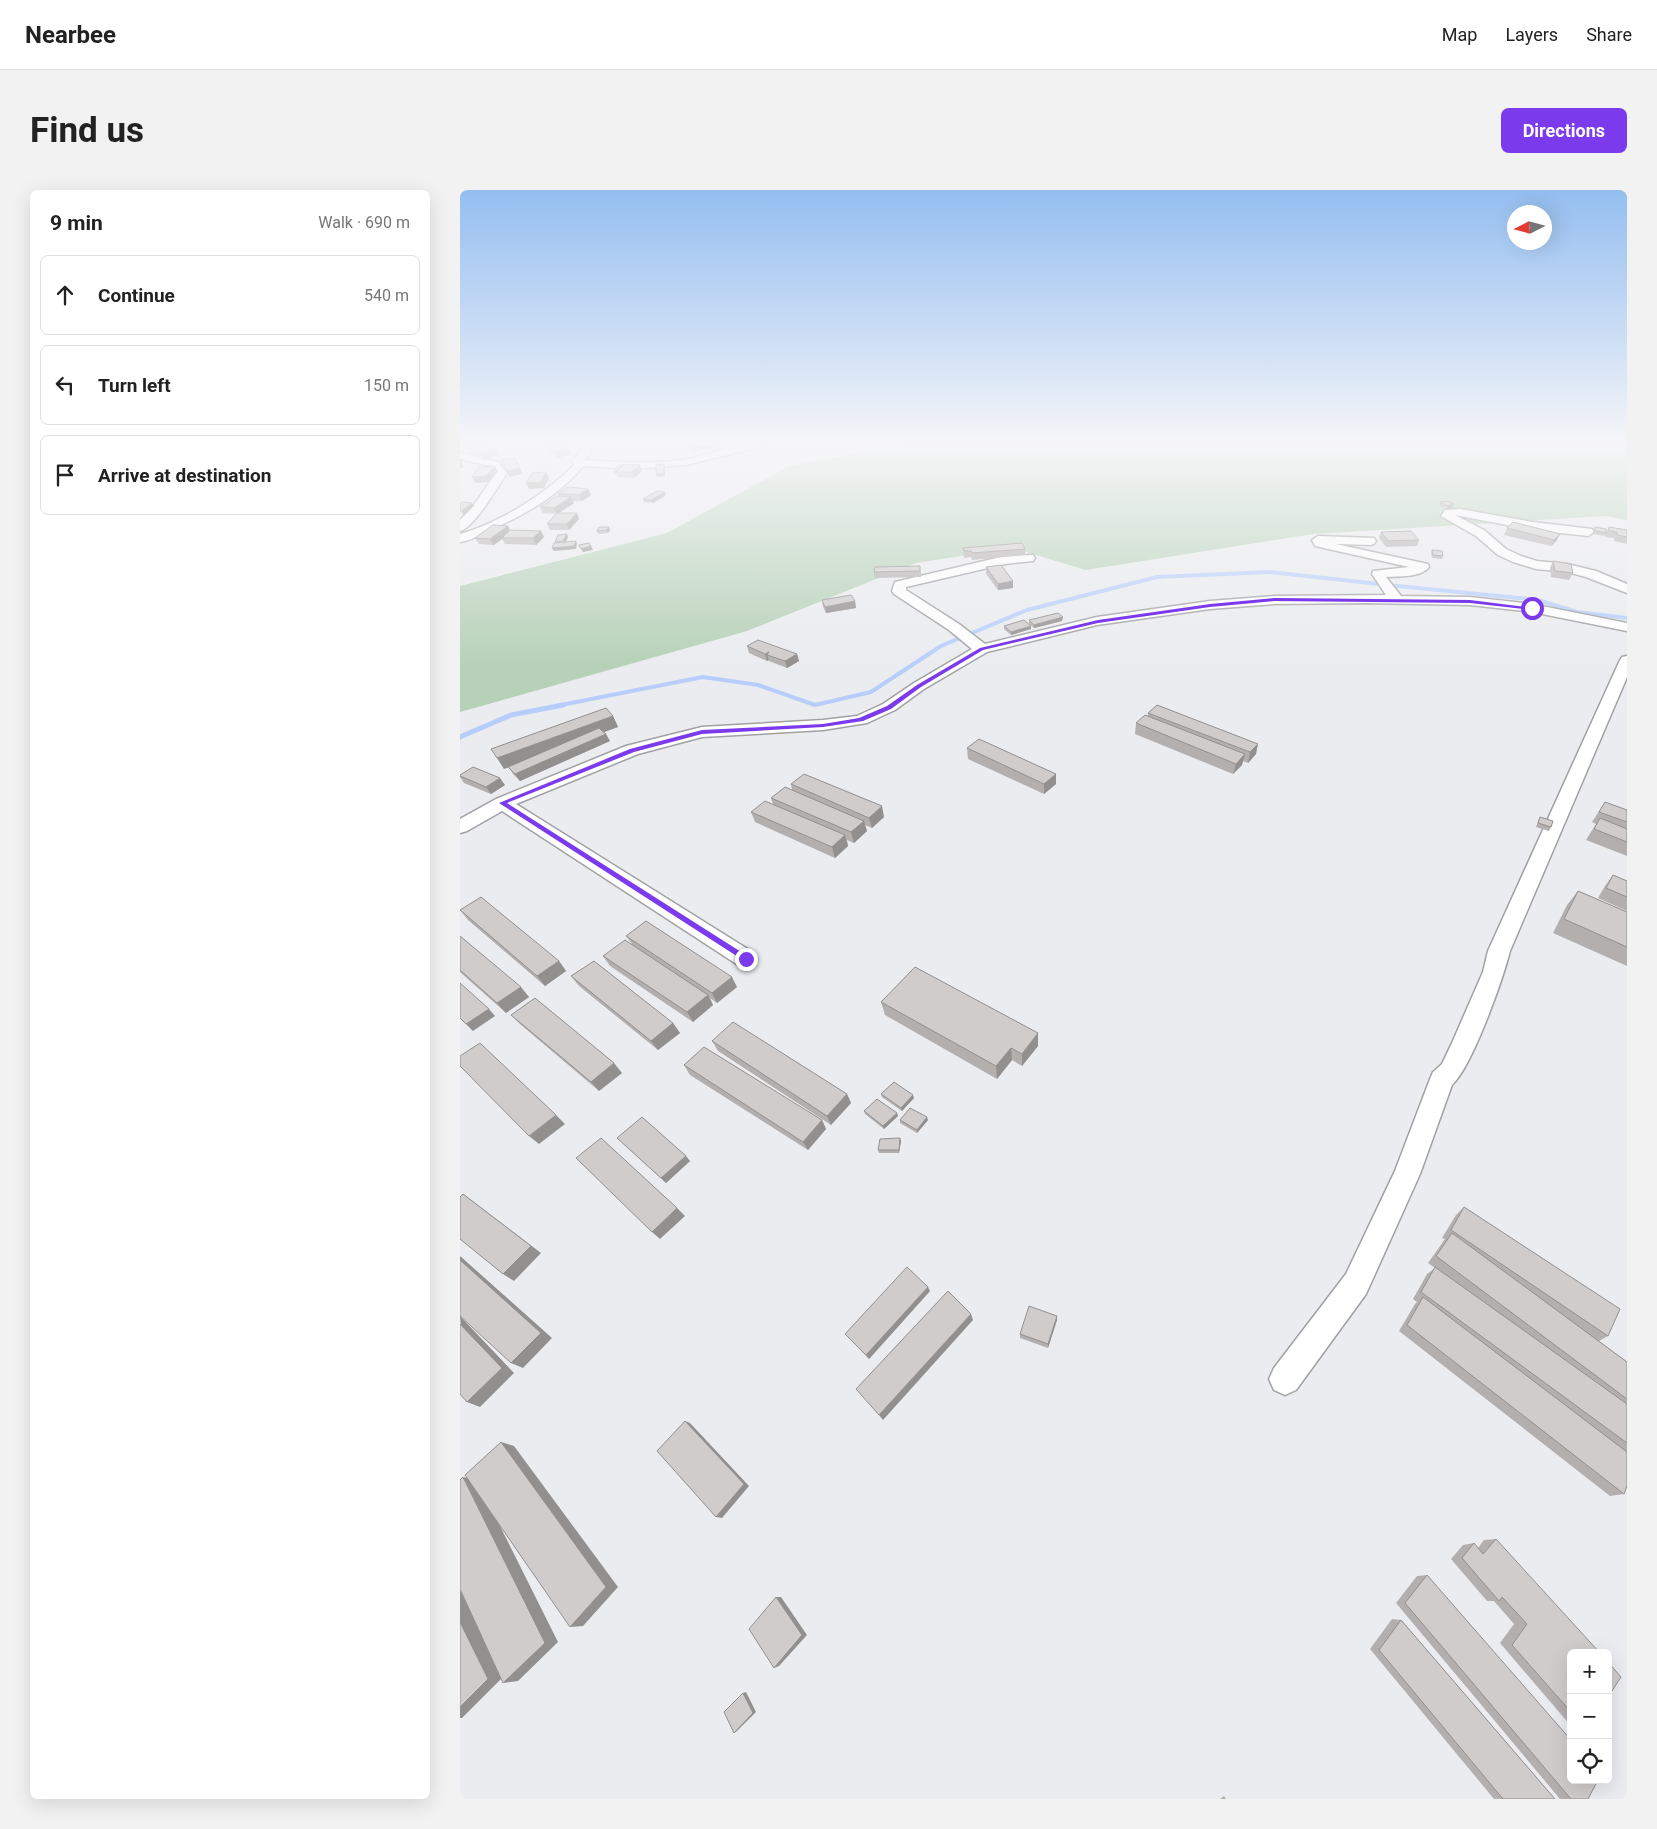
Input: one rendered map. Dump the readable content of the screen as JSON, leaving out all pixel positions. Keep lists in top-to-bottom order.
{
  "north": "left",
  "page": {
    "header": "Nearbee",
    "nav": ["Map", "Layers", "Share"],
    "buttons": "Directions",
    "title": "Find us",
    "heading": ["9 min", "Walk · 690 m"],
    "list": [
      ["Continue", "540 m"],
      ["Turn left", "150 m"],
      "Arrive at destination"
    ],
    "map_buttons": ["+", "−"]
  }
}
